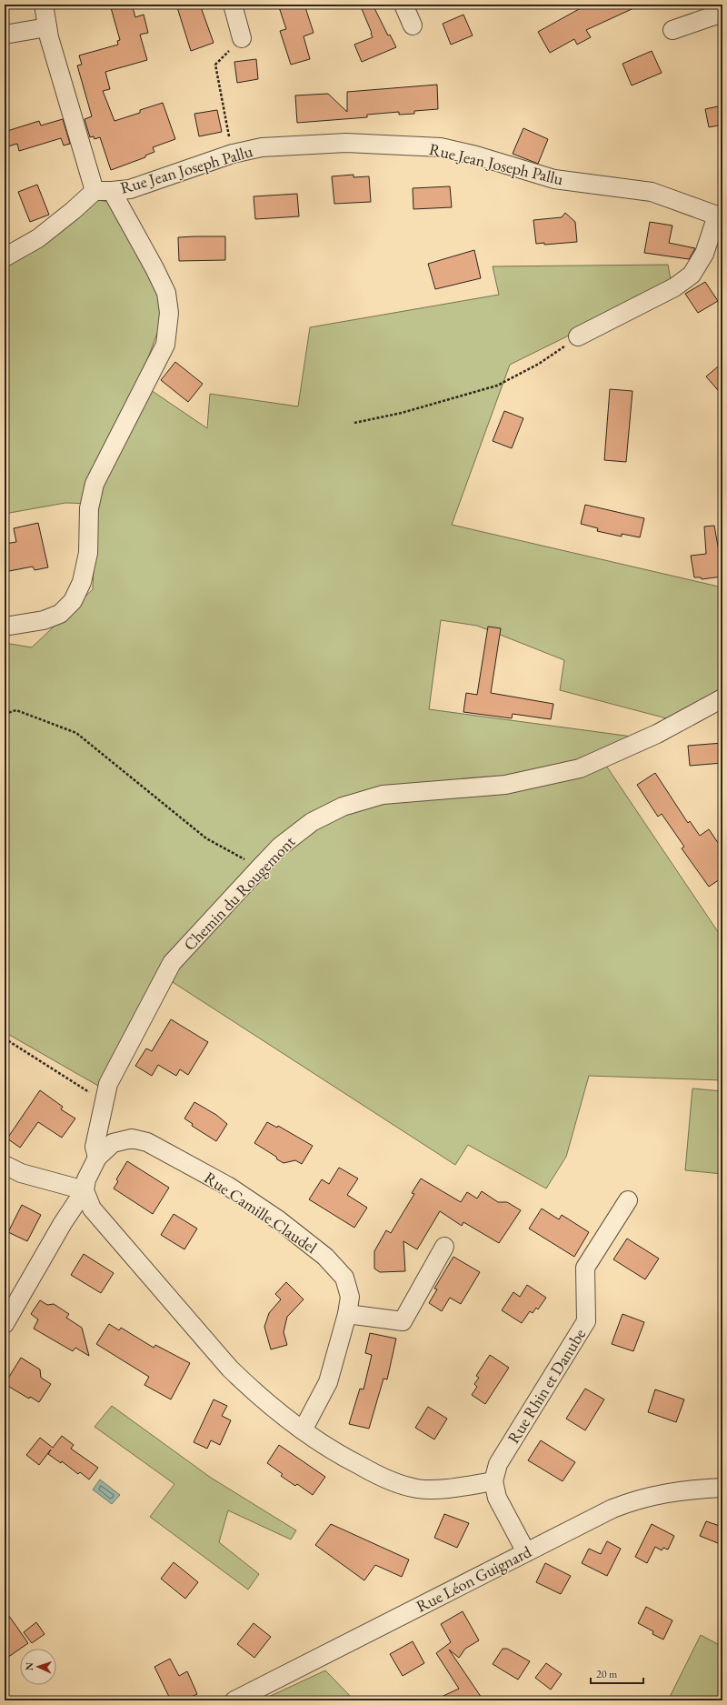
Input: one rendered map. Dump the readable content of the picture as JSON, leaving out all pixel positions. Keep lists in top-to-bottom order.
{
  "streets": {
    "street": [
      "Rue Jean Joseph Pallu",
      "Chemin du Rougemont",
      "Rue Camille Claudel",
      "Rue Rhin et Danube",
      "Rue Léon Guignard"
    ]
  },
  "crossings": [
    ["Chemin du Rougemont", "Rue Camille Claudel"],
    ["Rue Rhin et Danube", "Rue Léon Guignard"]
  ],
  "scale_bar": "20 m",
  "north": "left"
}
